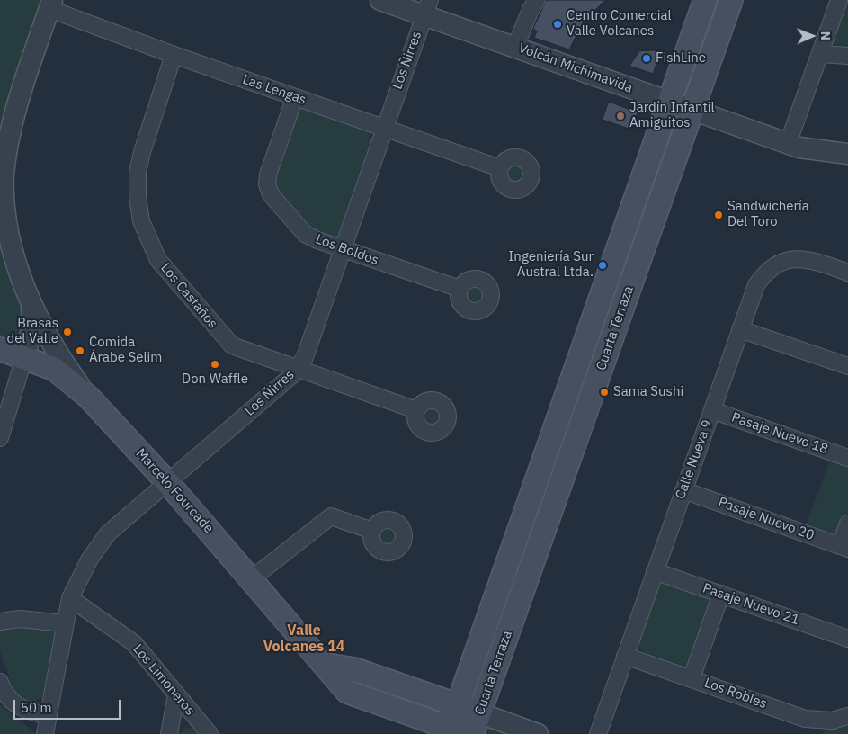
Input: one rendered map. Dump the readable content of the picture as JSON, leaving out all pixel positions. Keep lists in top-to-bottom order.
{
  "streets": {
    "main road": ["Cuarta Terraza", "Marcelo Fourcade"],
    "street": [
      "Los Ñirres",
      "Volcán Michimavida",
      "Las Lengas",
      "Los Boldos",
      "Los Castaños",
      "Pasaje Nuevo 18",
      "Calle Nueva 9",
      "Pasaje Nuevo 20",
      "Pasaje Nuevo 21",
      "Los Limoneros",
      "Los Robles"
    ]
  },
  "crossings": [
    ["Los Ñirres", "Volcán Michimavida"],
    ["Los Ñirres", "Las Lengas"],
    ["Los Ñirres", "Los Boldos"],
    ["Los Ñirres", "Los Castaños"],
    ["Los Ñirres", "Marcelo Fourcade"],
    ["Los Ñirres", "Los Limoneros"],
    ["Volcán Michimavida", "Cuarta Terraza"],
    ["Las Lengas", "Los Boldos"],
    ["Las Lengas", "Los Castaños"],
    ["Cuarta Terraza", "Marcelo Fourcade"],
    ["Pasaje Nuevo 18", "Calle Nueva 9"],
    ["Calle Nueva 9", "Pasaje Nuevo 20"],
    ["Calle Nueva 9", "Pasaje Nuevo 21"],
    ["Calle Nueva 9", "Los Robles"]
  ],
  "districts": ["Valle Volcanes 14"],
  "places": [
    "Centro Comercial Valle Volcanes",
    "FishLine",
    "Jardín Infantil Amiguitos",
    "Sandwichería Del Toro",
    "Ingeniería Sur Austral Ltda.",
    "Brasas del Valle",
    "Comida Árabe Selim",
    "Don Waffle",
    "Sama Sushi"
  ],
  "scale_bar": "50 m",
  "north": "right"
}
